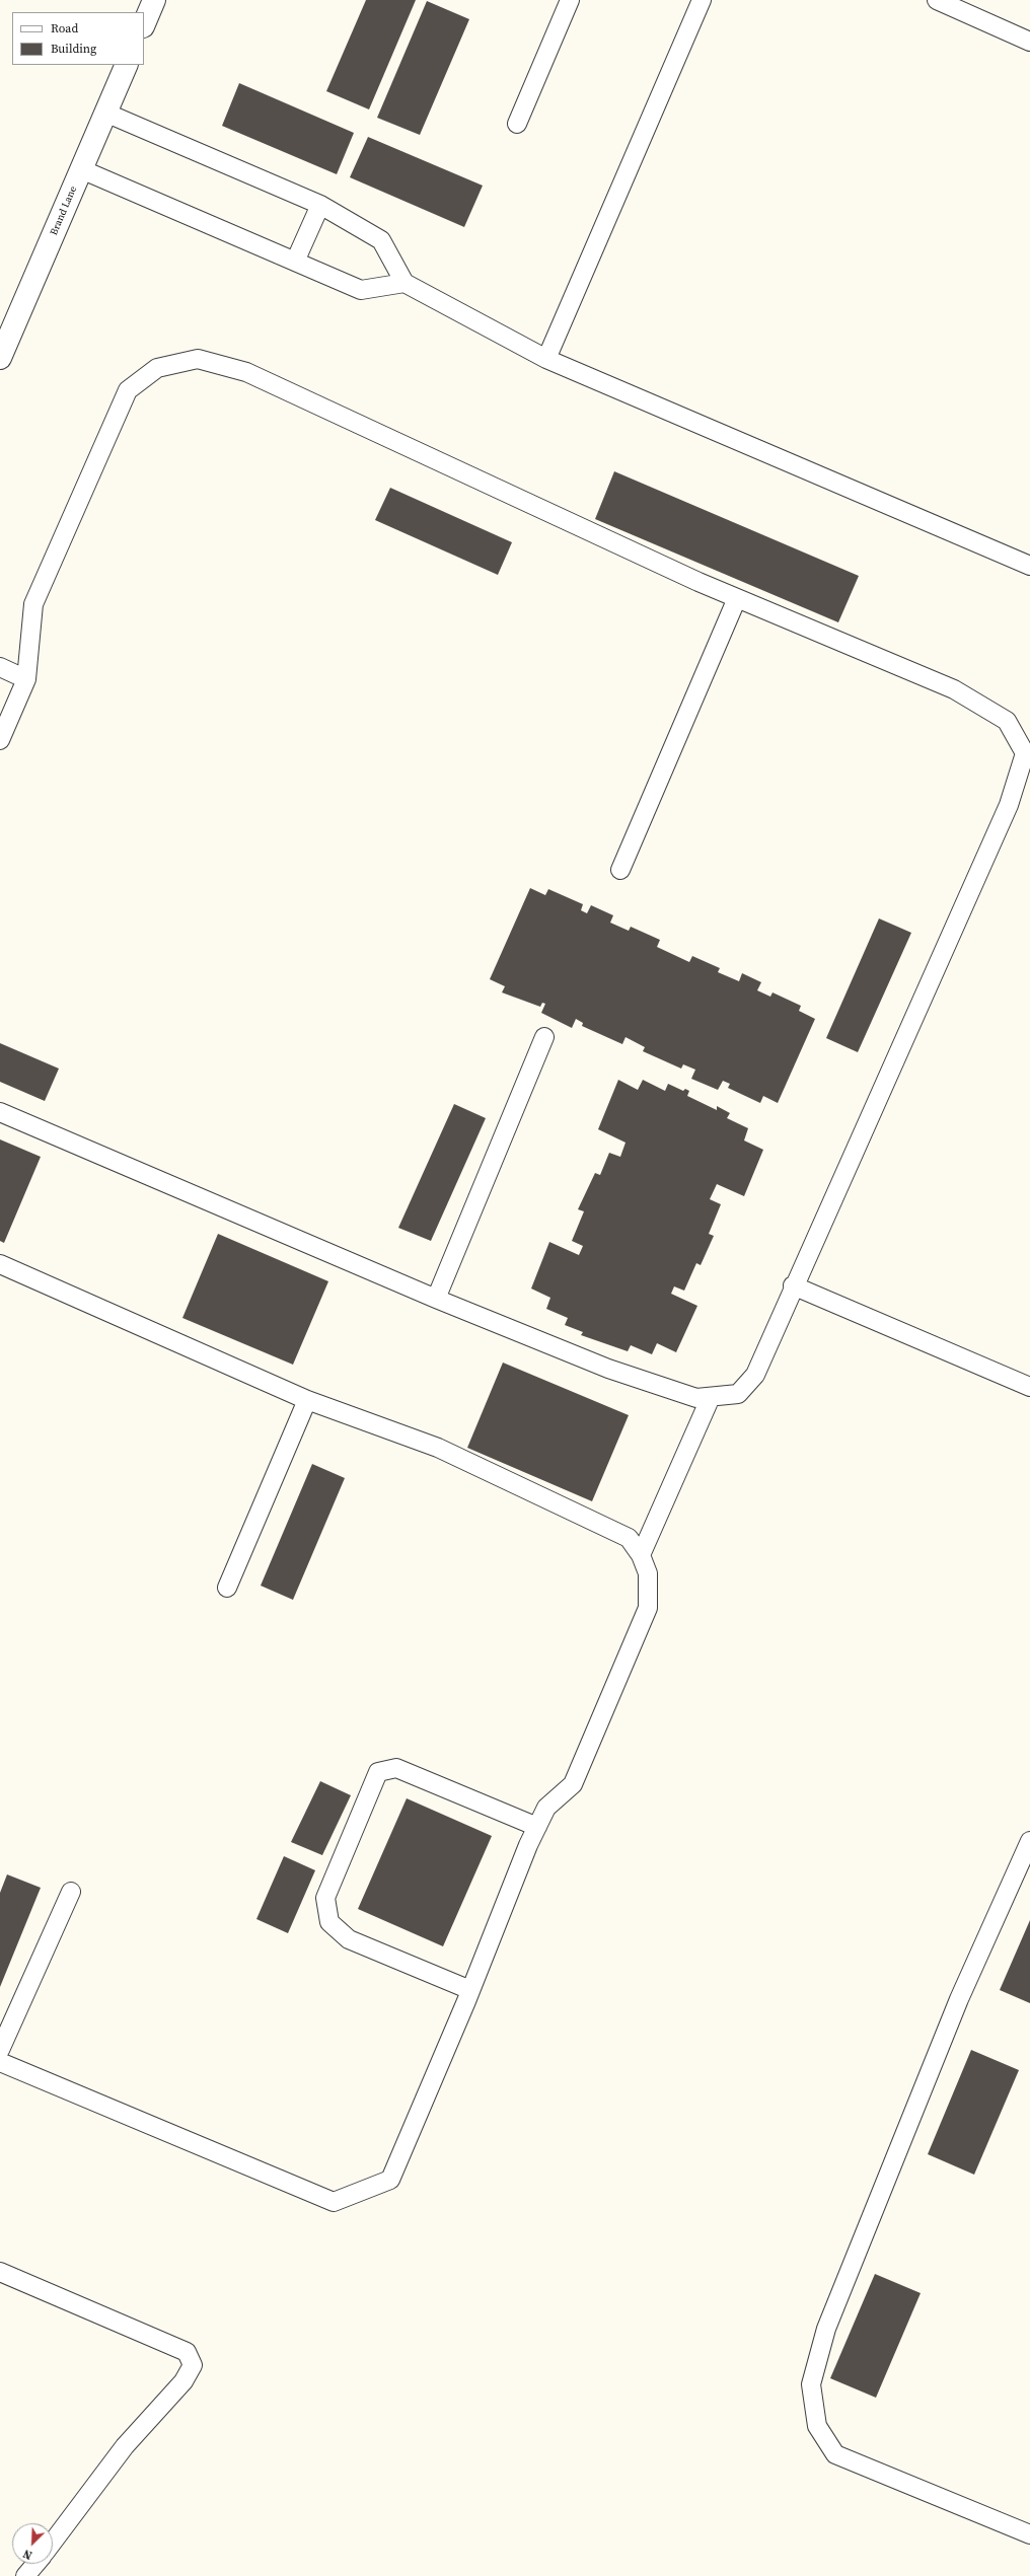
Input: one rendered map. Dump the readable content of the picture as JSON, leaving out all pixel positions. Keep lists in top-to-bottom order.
{
  "streets": {
    "street": ["Brand Lane"]
  },
  "legend": ["Road", "Building"],
  "north": "bottom left"
}
